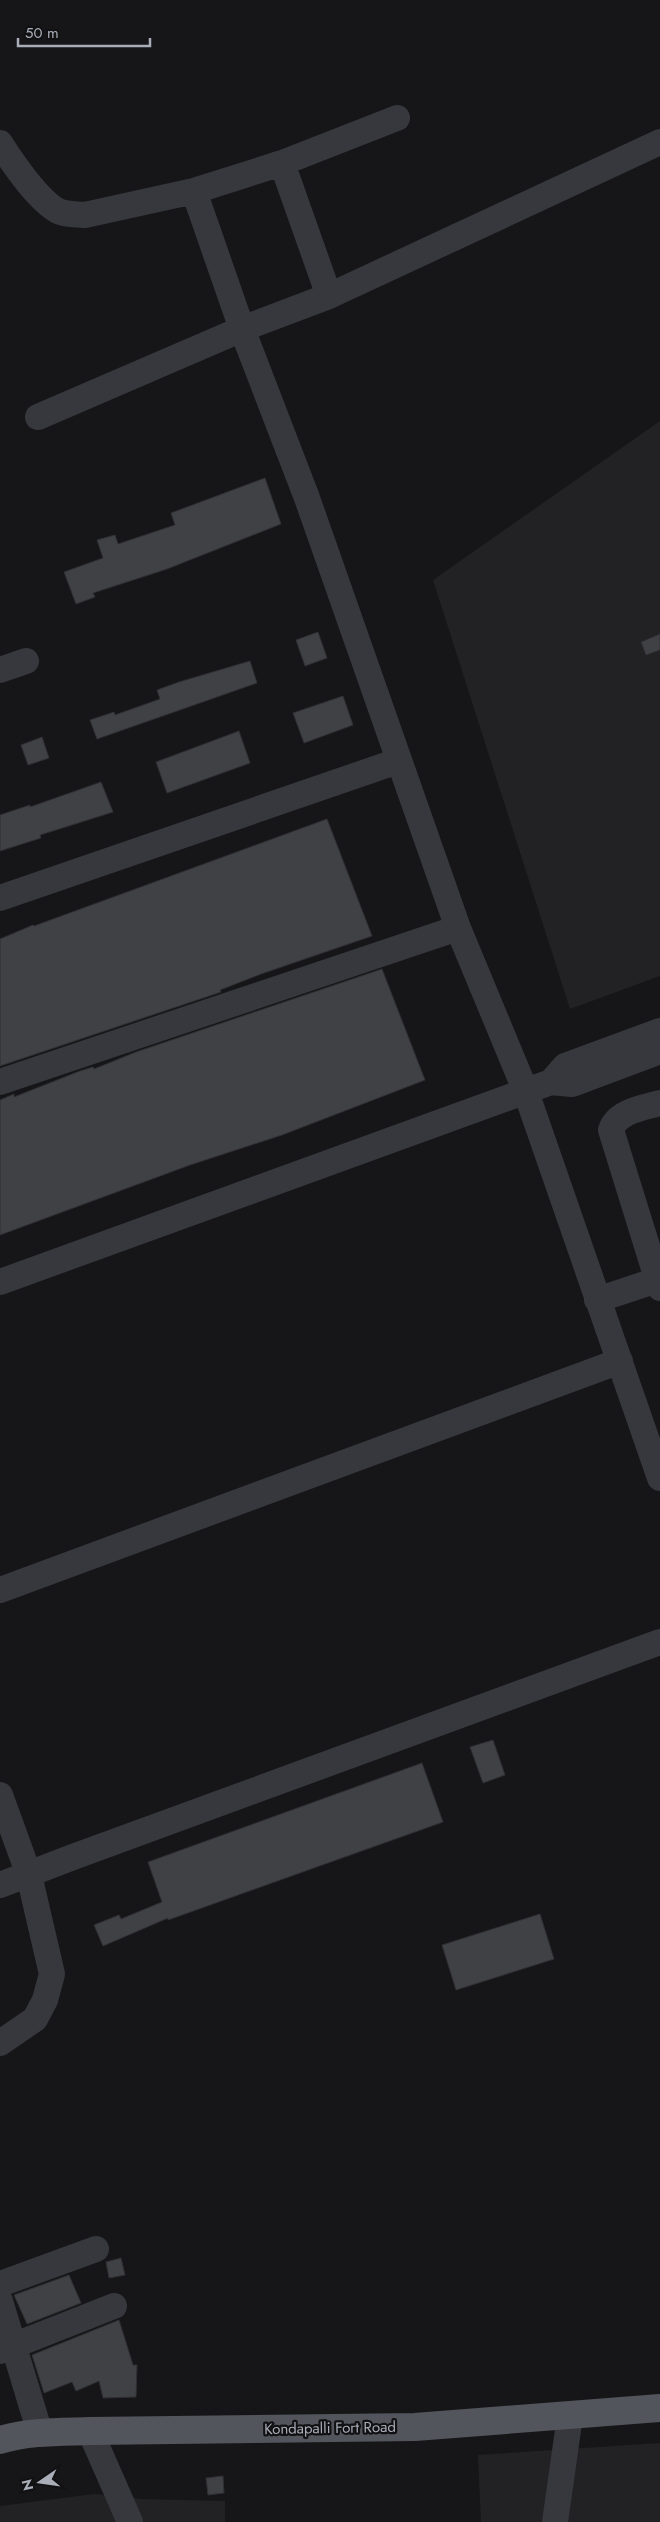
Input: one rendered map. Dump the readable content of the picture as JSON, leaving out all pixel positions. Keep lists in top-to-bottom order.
{
  "streets": {
    "main road": ["Kondapalli Fort Road"]
  },
  "scale_bar": "50 m",
  "north": "left"
}
